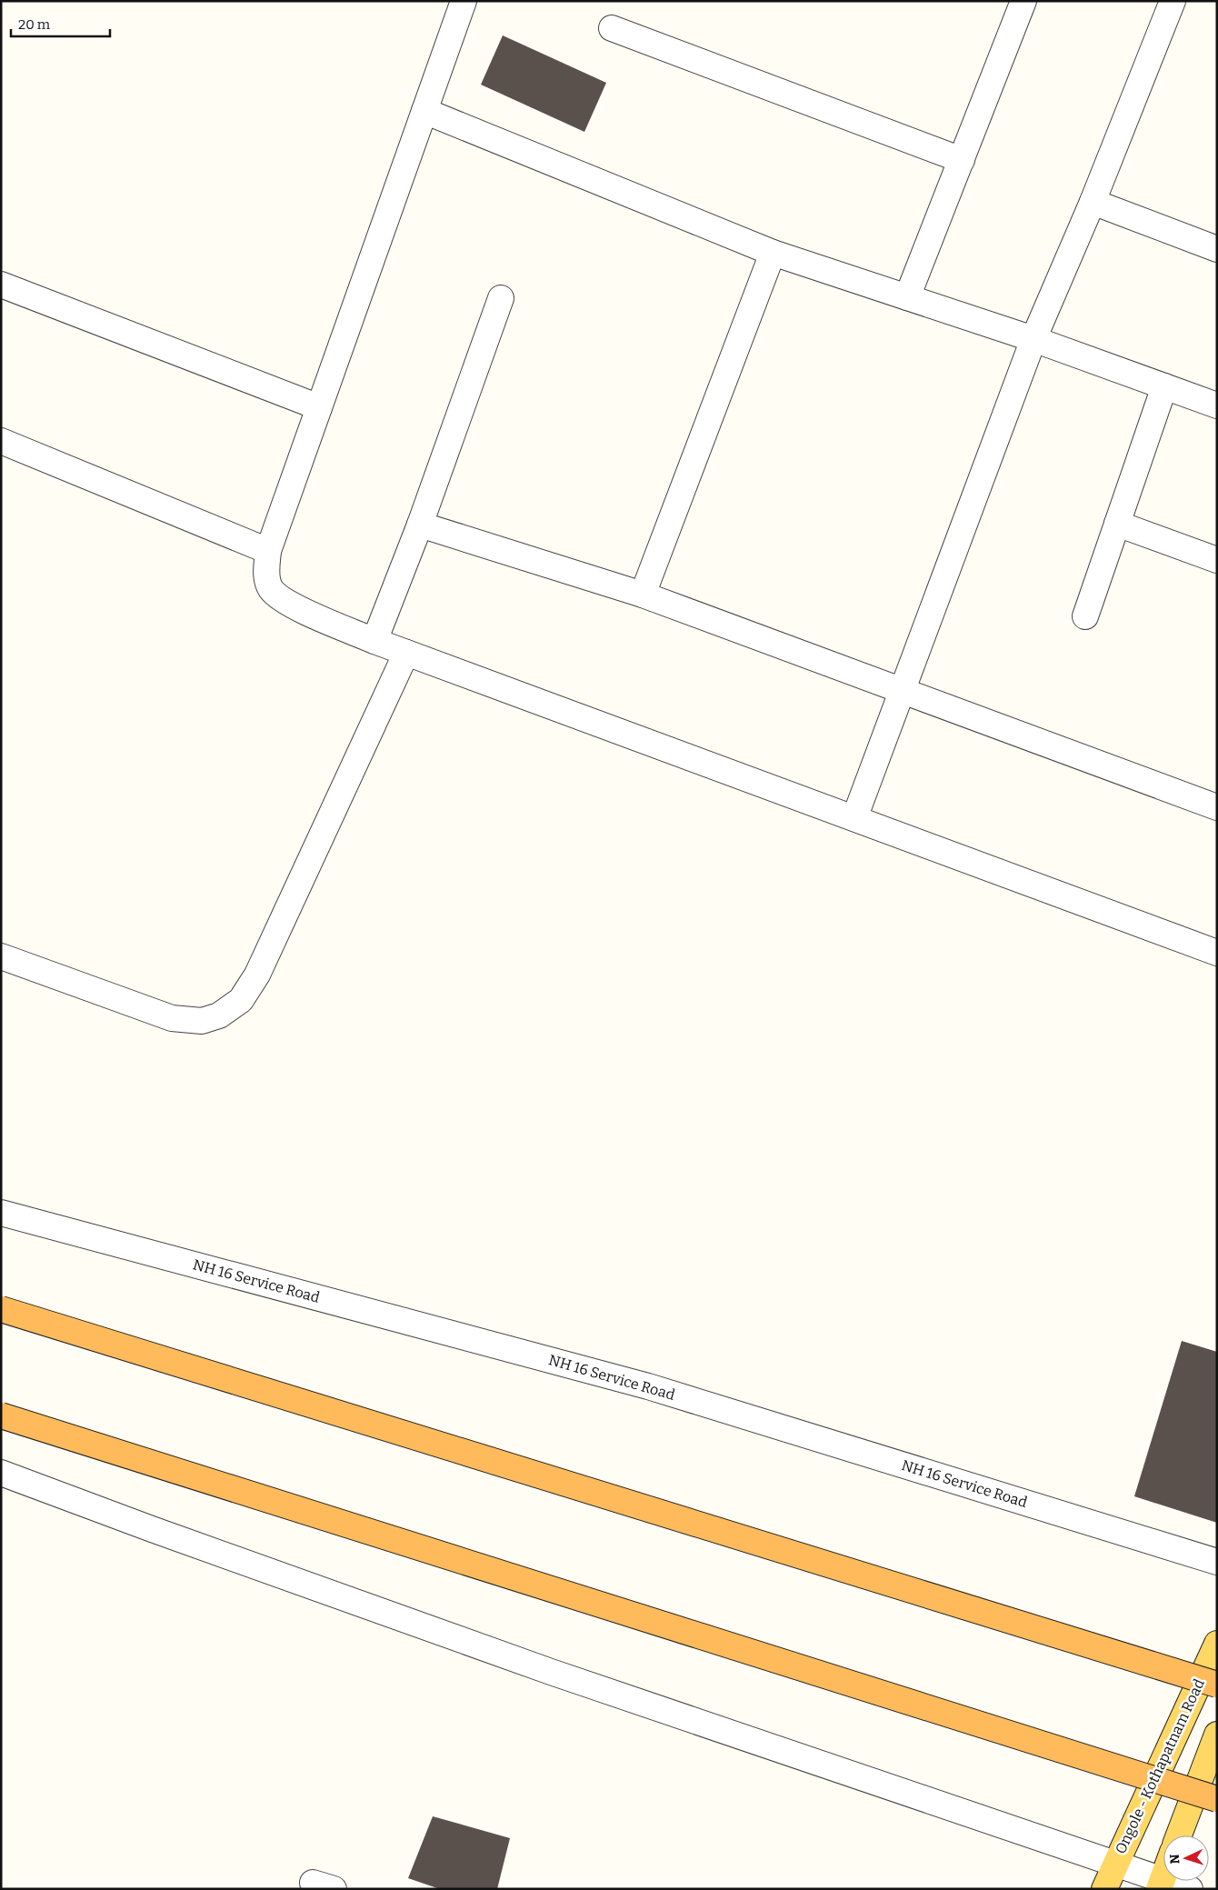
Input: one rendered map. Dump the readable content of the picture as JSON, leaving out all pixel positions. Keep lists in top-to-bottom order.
{
  "streets": {
    "main road": ["Ongole - Kothapatnam Road"],
    "street": ["NH 16 Service Road"]
  },
  "scale_bar": "20 m",
  "north": "left"
}
